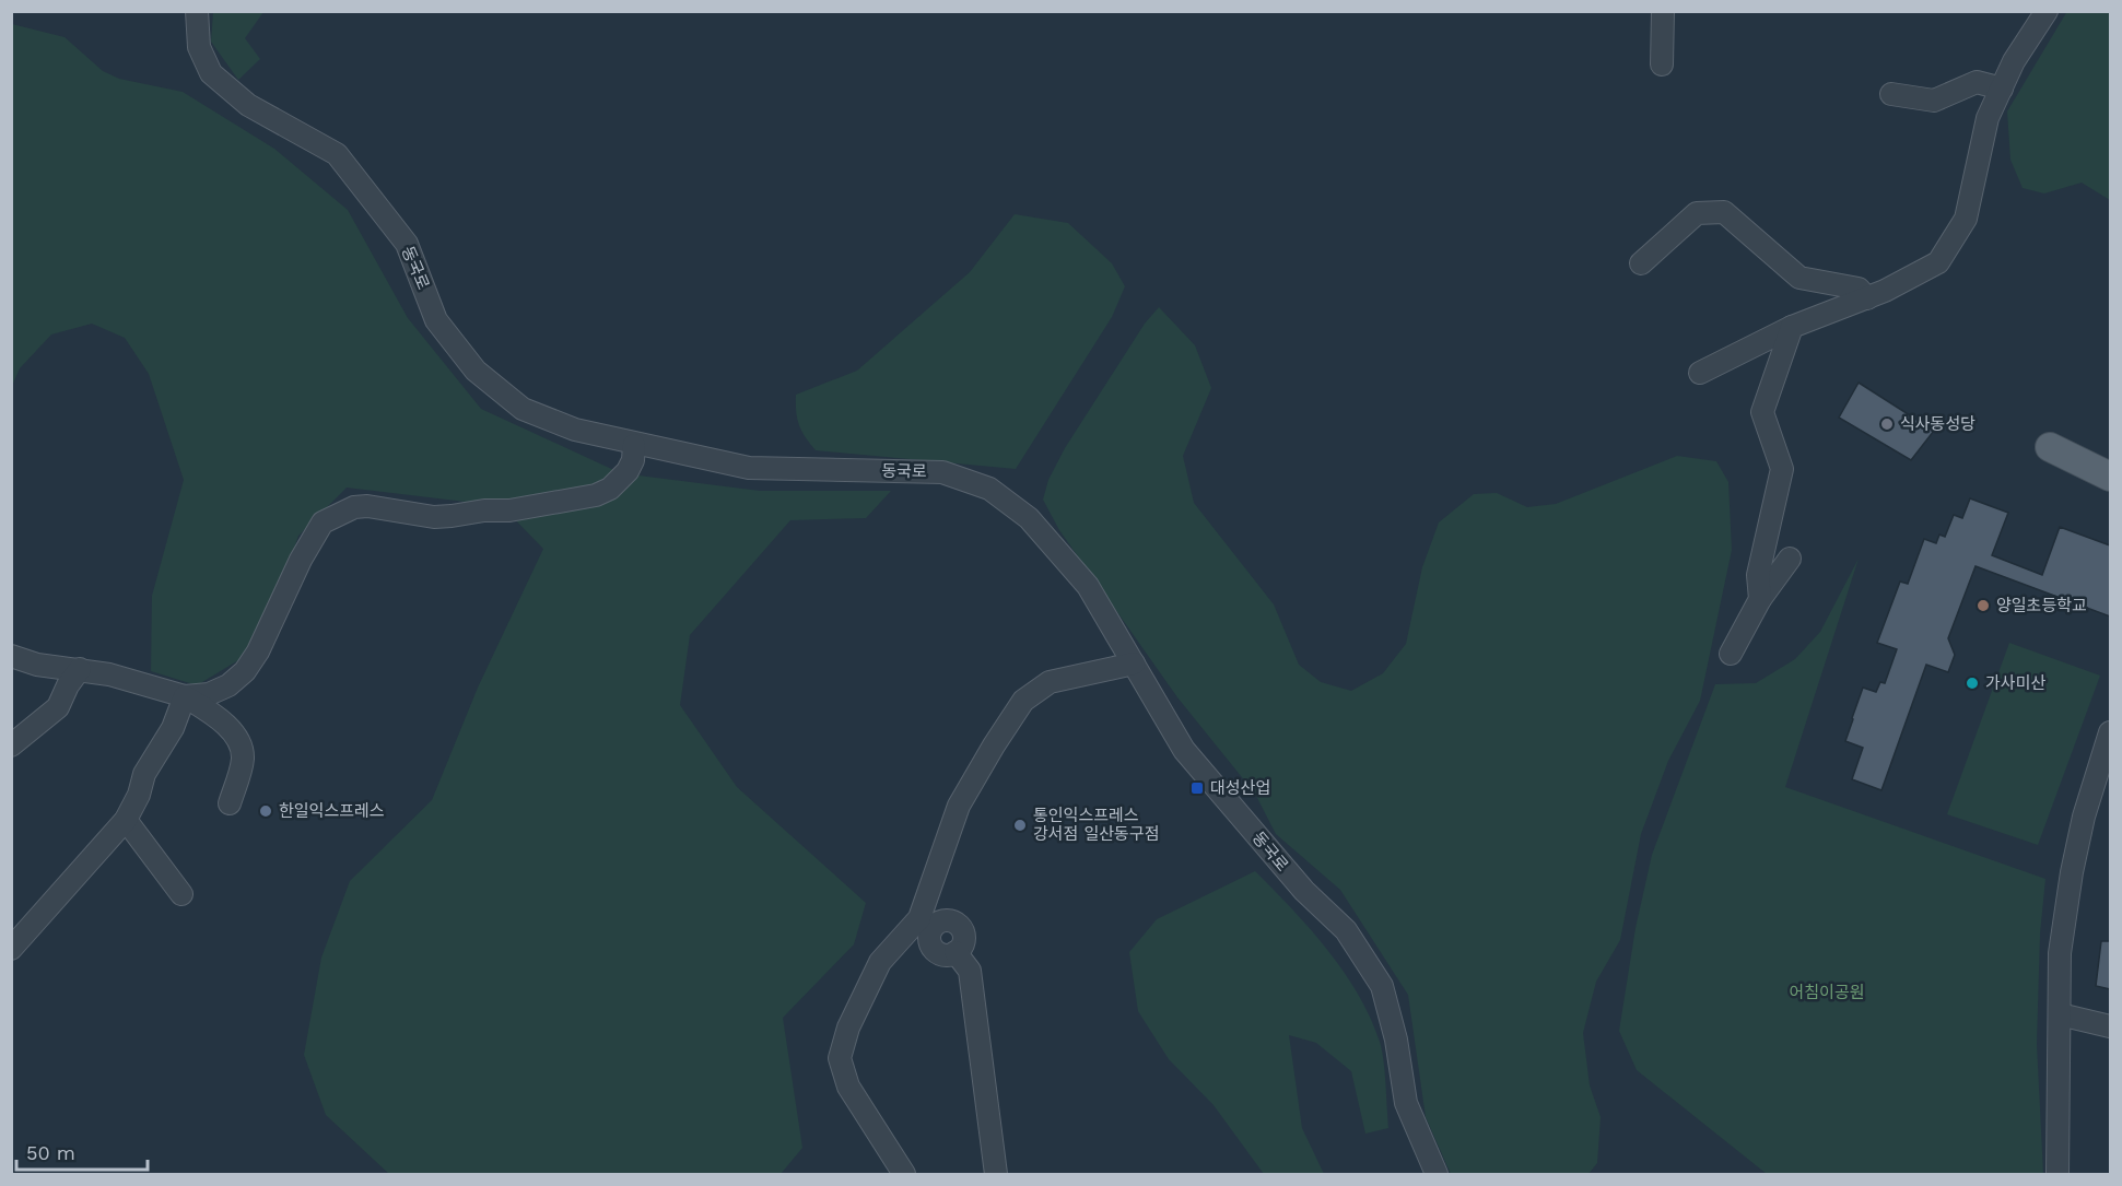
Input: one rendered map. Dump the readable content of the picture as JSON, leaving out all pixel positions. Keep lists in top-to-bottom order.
{
  "streets": {
    "street": ["동국로"]
  },
  "parks": ["어침이공원"],
  "places": {
    "other": [
      "식사동성당",
      "양일초등학교",
      "가사미산",
      "한일익스프레스",
      "통인익스프레스 강서점 일산동구점"
    ],
    "transit": ["대성산업"]
  },
  "scale_bar": "50 m"
}
